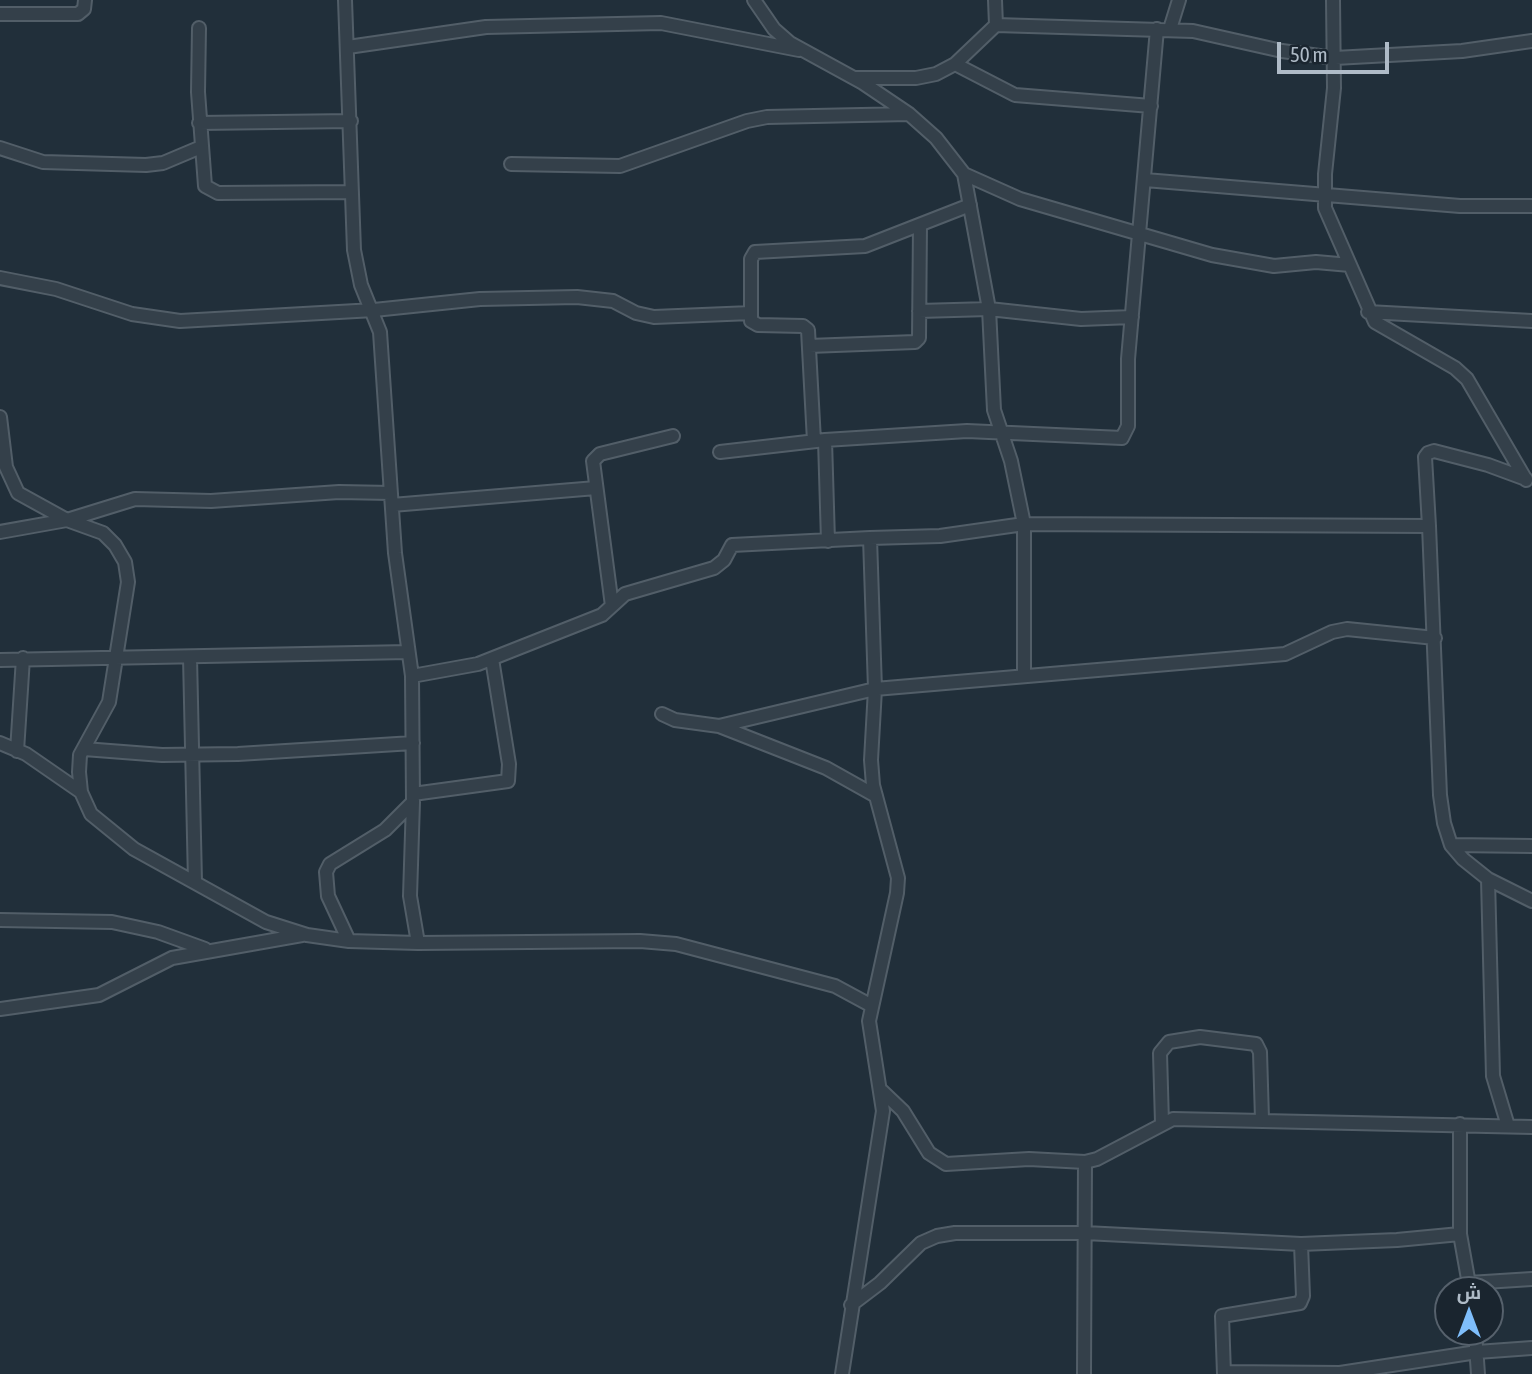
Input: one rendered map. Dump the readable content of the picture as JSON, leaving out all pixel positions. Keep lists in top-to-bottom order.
{
  "scale_bar": "50 m",
  "north": "top"
}
